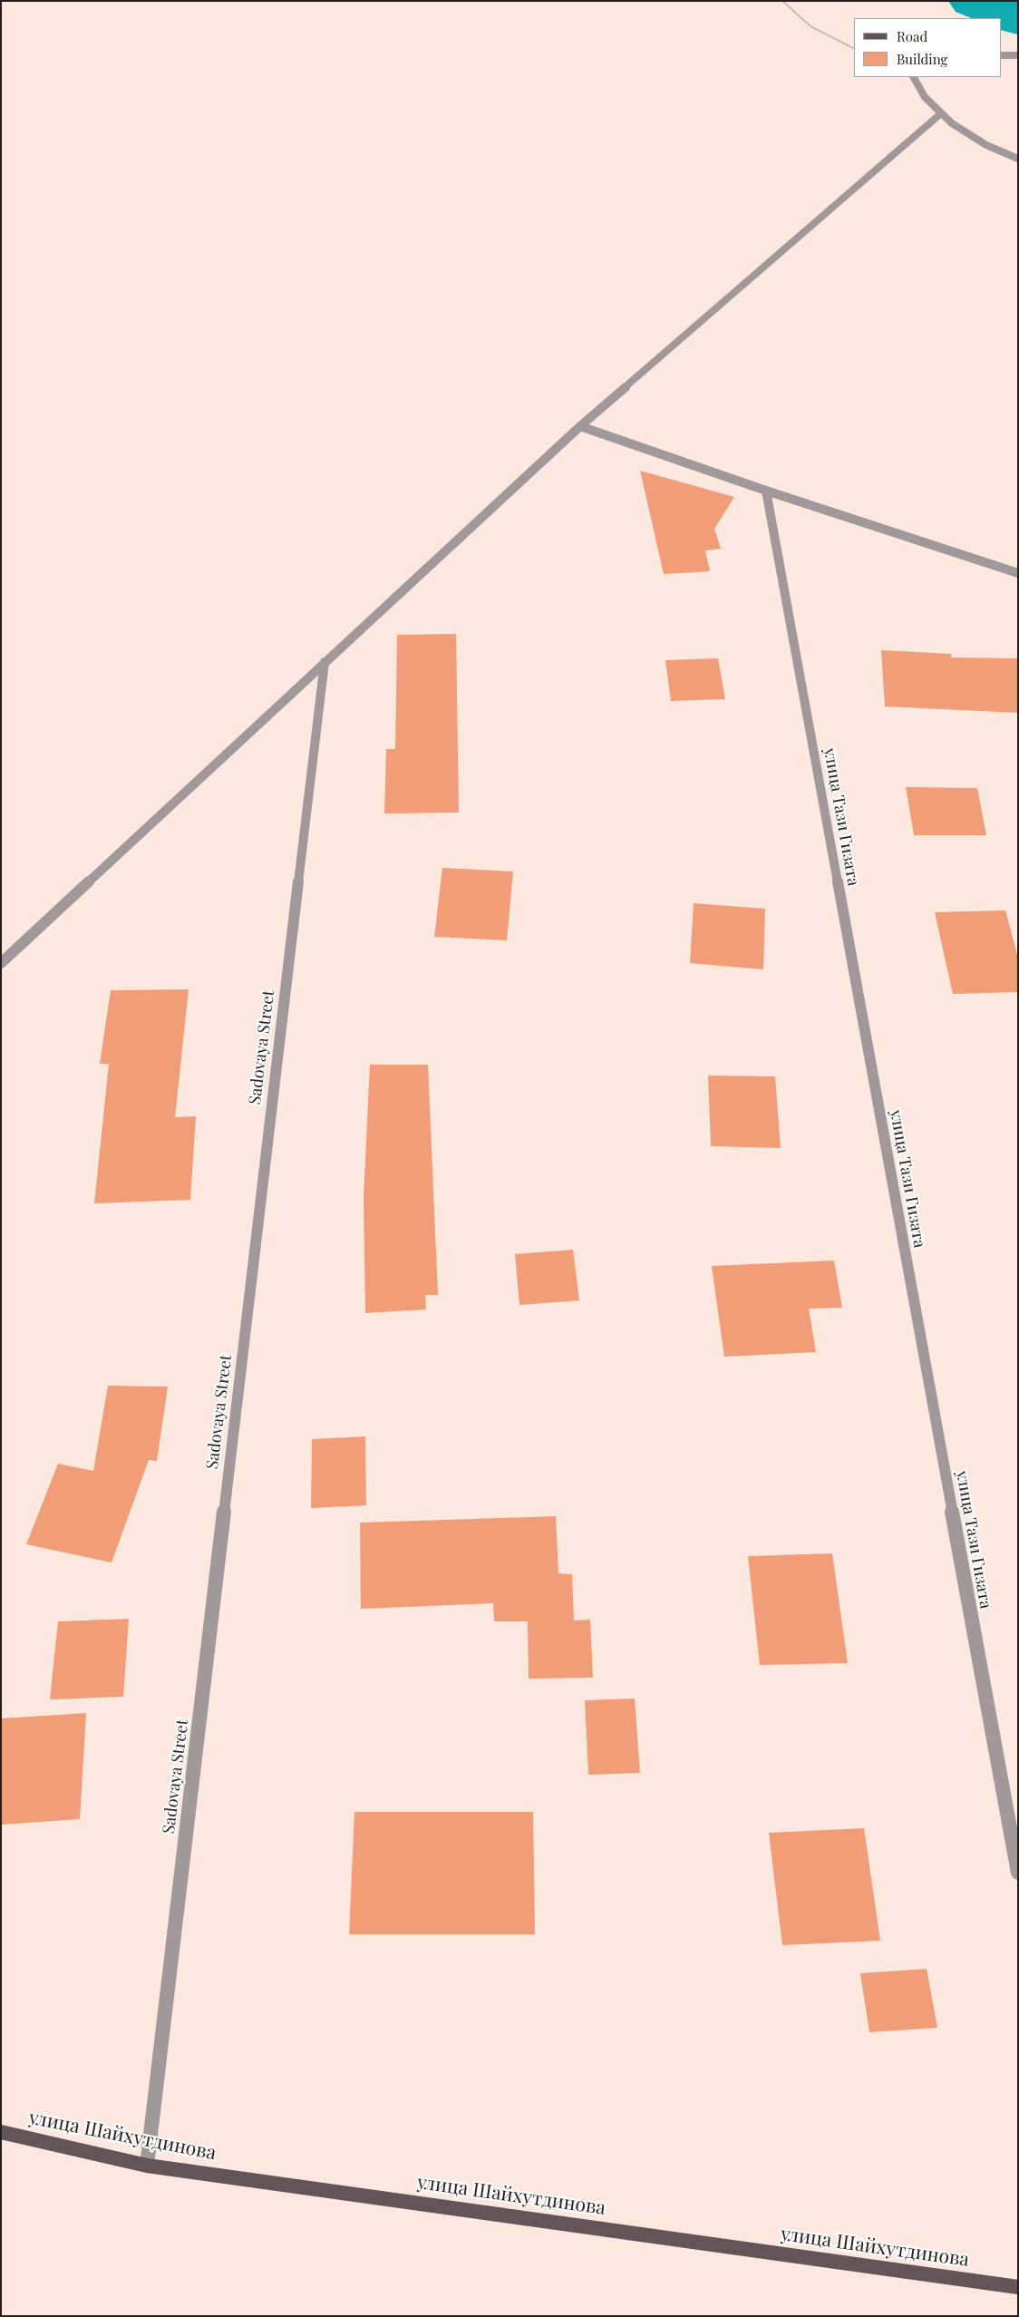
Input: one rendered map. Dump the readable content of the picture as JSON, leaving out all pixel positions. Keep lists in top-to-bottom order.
{
  "streets": {
    "main road": ["улица Шайхутдинова"],
    "street": ["улица Тази Гизата", "Sadovaya Street"]
  },
  "crossings": [
    ["Sadovaya Street", "улица Шайхутдинова"]
  ],
  "legend": ["Road", "Building"]
}
